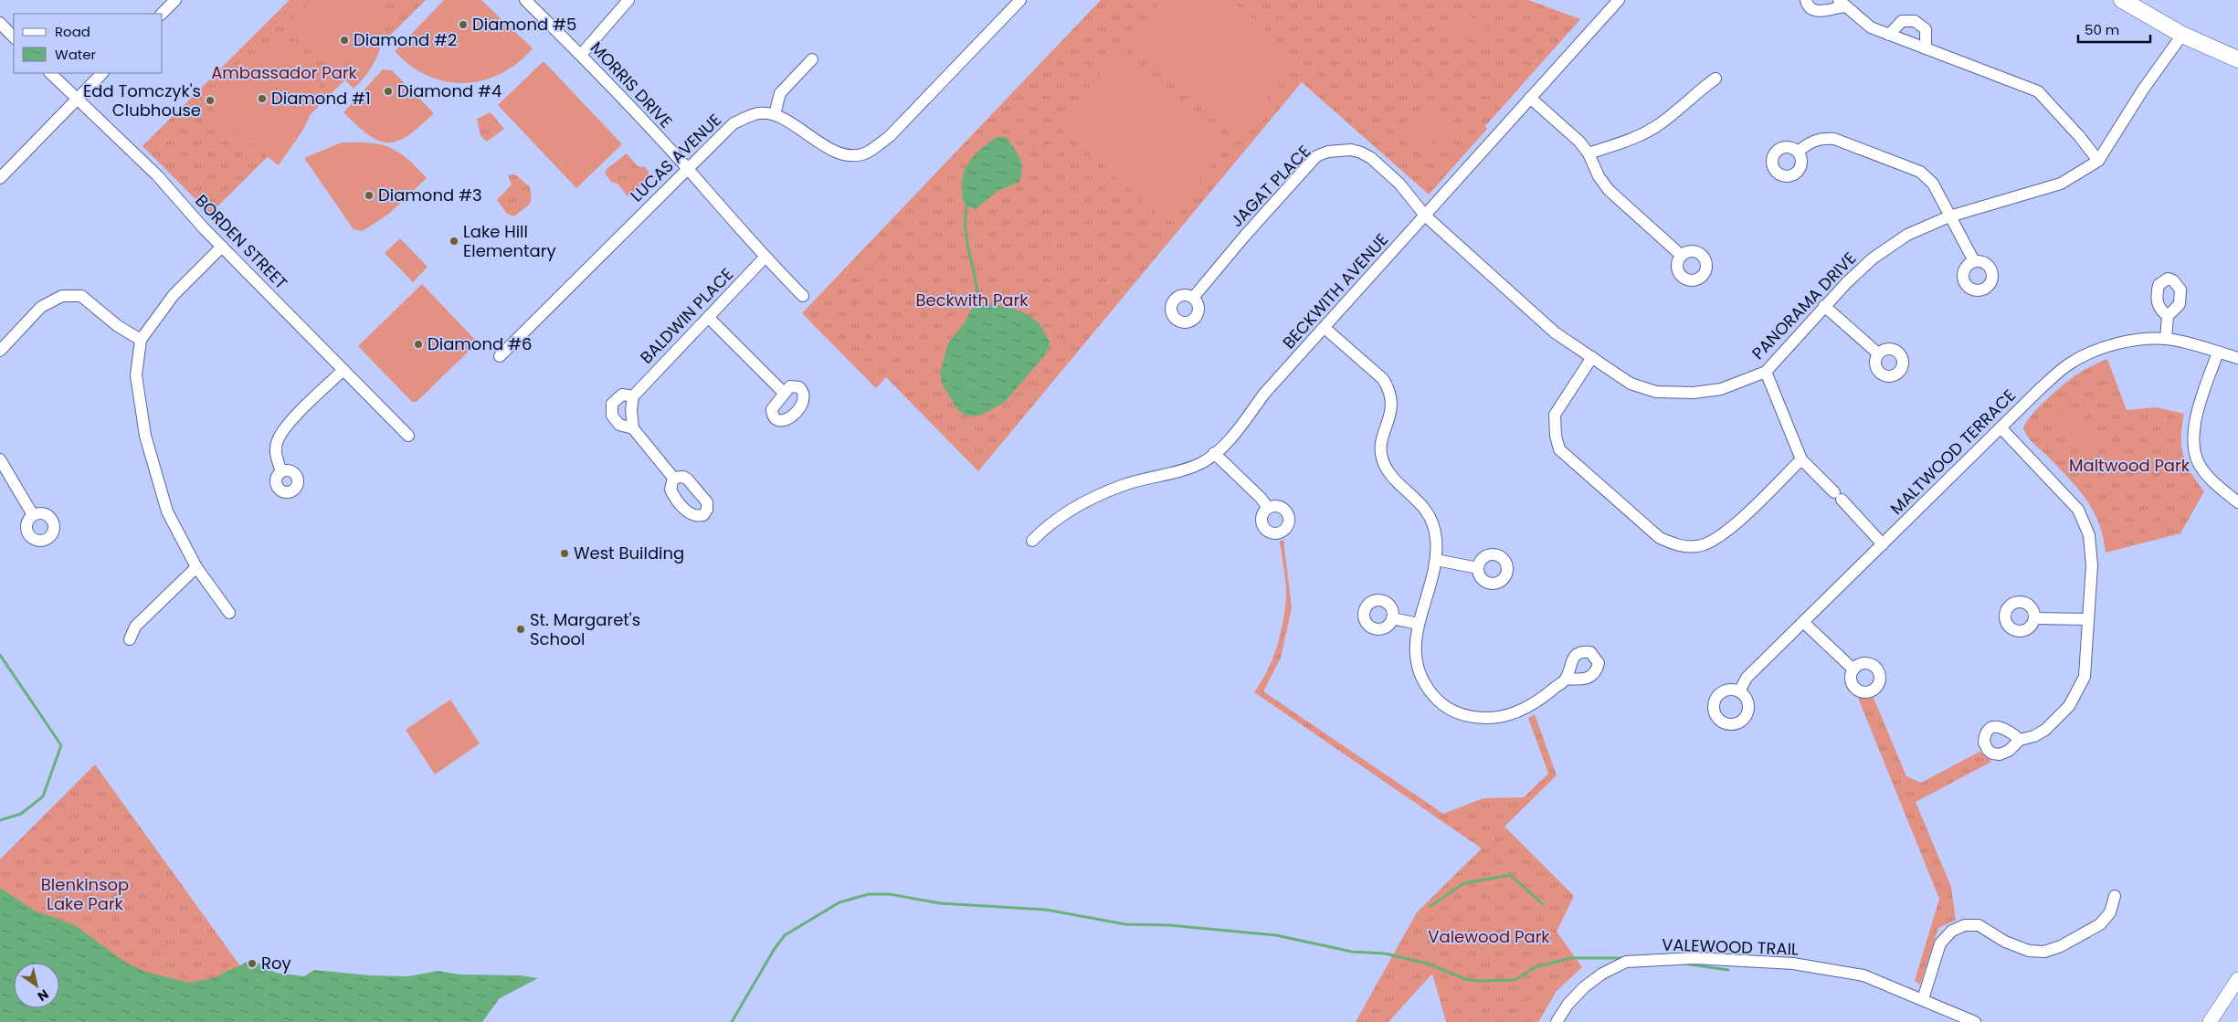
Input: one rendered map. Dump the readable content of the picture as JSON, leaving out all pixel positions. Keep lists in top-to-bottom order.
{
  "streets": {
    "street": [
      "MORRIS DRIVE",
      "LUCAS AVENUE",
      "JAGAT PLACE",
      "BORDEN STREET",
      "BECKWITH AVENUE",
      "PANORAMA DRIVE",
      "BALDWIN PLACE",
      "MALTWOOD TERRACE",
      "VALEWOOD TRAIL"
    ]
  },
  "crossings": [
    ["MORRIS DRIVE", "LUCAS AVENUE"],
    ["MORRIS DRIVE", "BALDWIN PLACE"],
    ["JAGAT PLACE", "BECKWITH AVENUE"],
    ["JAGAT PLACE", "PANORAMA DRIVE"],
    ["BECKWITH AVENUE", "PANORAMA DRIVE"]
  ],
  "parks": [
    "Ambassador Park",
    "Beckwith Park",
    "Maltwood Park",
    "Blenkinsop Lake Park",
    "Valewood Park"
  ],
  "places": [
    "Diamond #5",
    "Diamond #2",
    "Diamond #4",
    "Diamond #1",
    "Edd Tomczyk's Clubhouse",
    "Diamond #3",
    "Lake Hill Elementary",
    "Diamond #6",
    "West Building",
    "St. Margaret's School",
    "Roy"
  ],
  "legend": ["Road", "Water"],
  "scale_bar": "50 m",
  "north": "bottom right"
}
